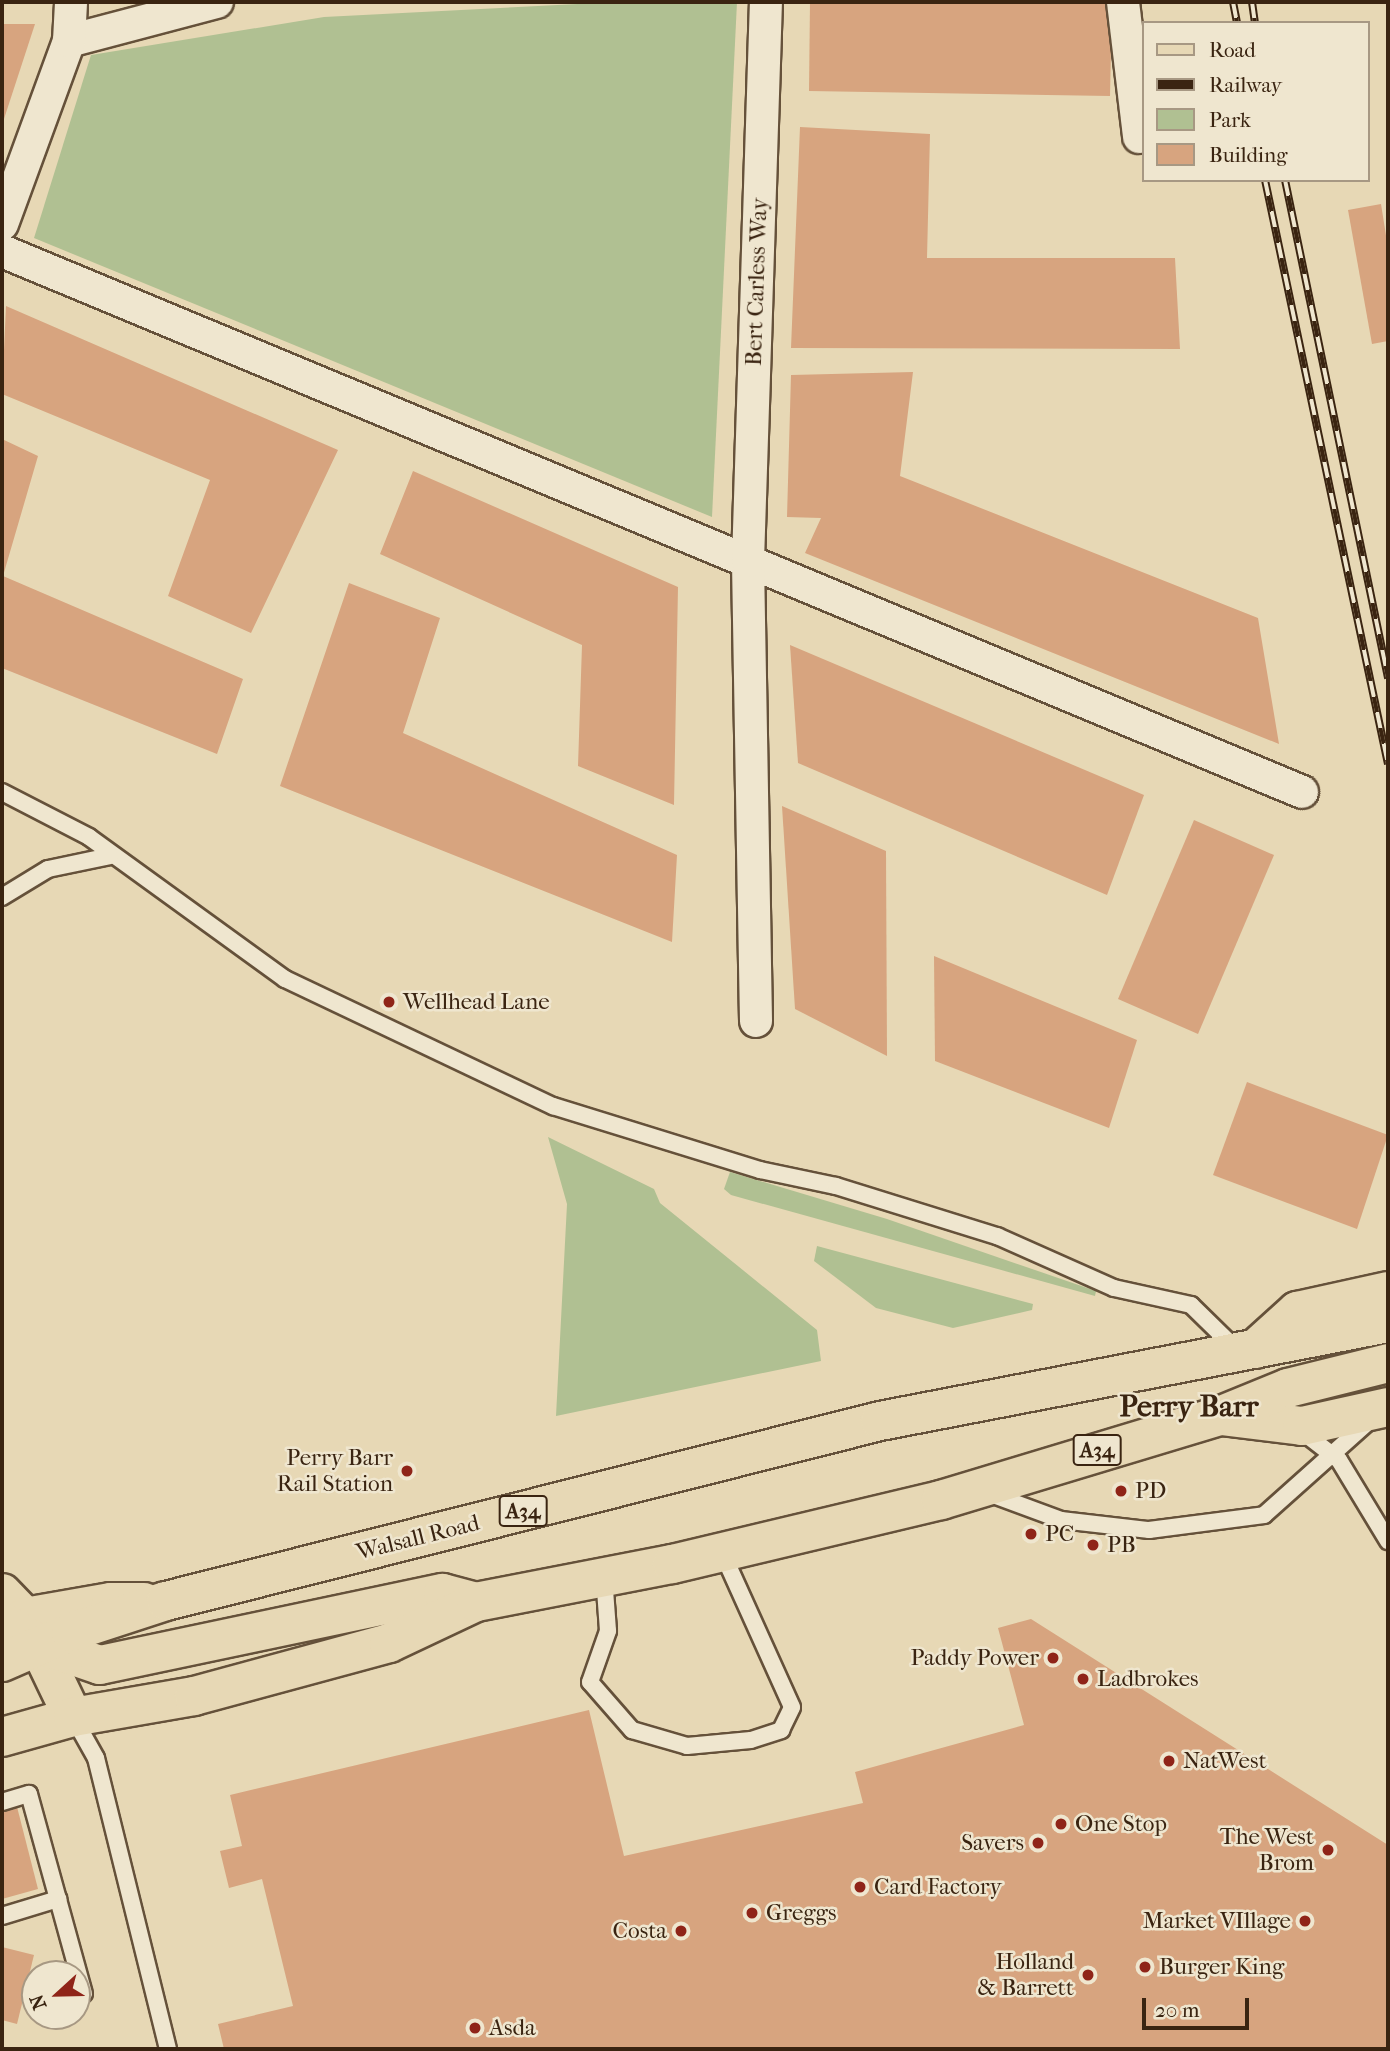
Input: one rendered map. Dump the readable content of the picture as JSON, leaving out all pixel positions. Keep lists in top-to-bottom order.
{
  "streets": {
    "main road": ["A34", "Walsall Road"],
    "street": ["Bert Carless Way"]
  },
  "crossings": [
    ["A34", "Walsall Road"]
  ],
  "districts": ["Perry Barr"],
  "places": [
    "Wellhead Lane",
    "Perry Barr Rail Station",
    "PD",
    "PC",
    "PB",
    "Paddy Power",
    "Ladbrokes",
    "NatWest",
    "One Stop",
    "Savers",
    "The West Brom",
    "Card Factory",
    "Greggs",
    "Market VIllage",
    "Costa",
    "Burger King",
    "Holland & Barrett",
    "Asda"
  ],
  "legend": [
    "Road",
    "Railway",
    "Park",
    "Building"
  ],
  "scale_bar": "20 m",
  "north": "left"
}
